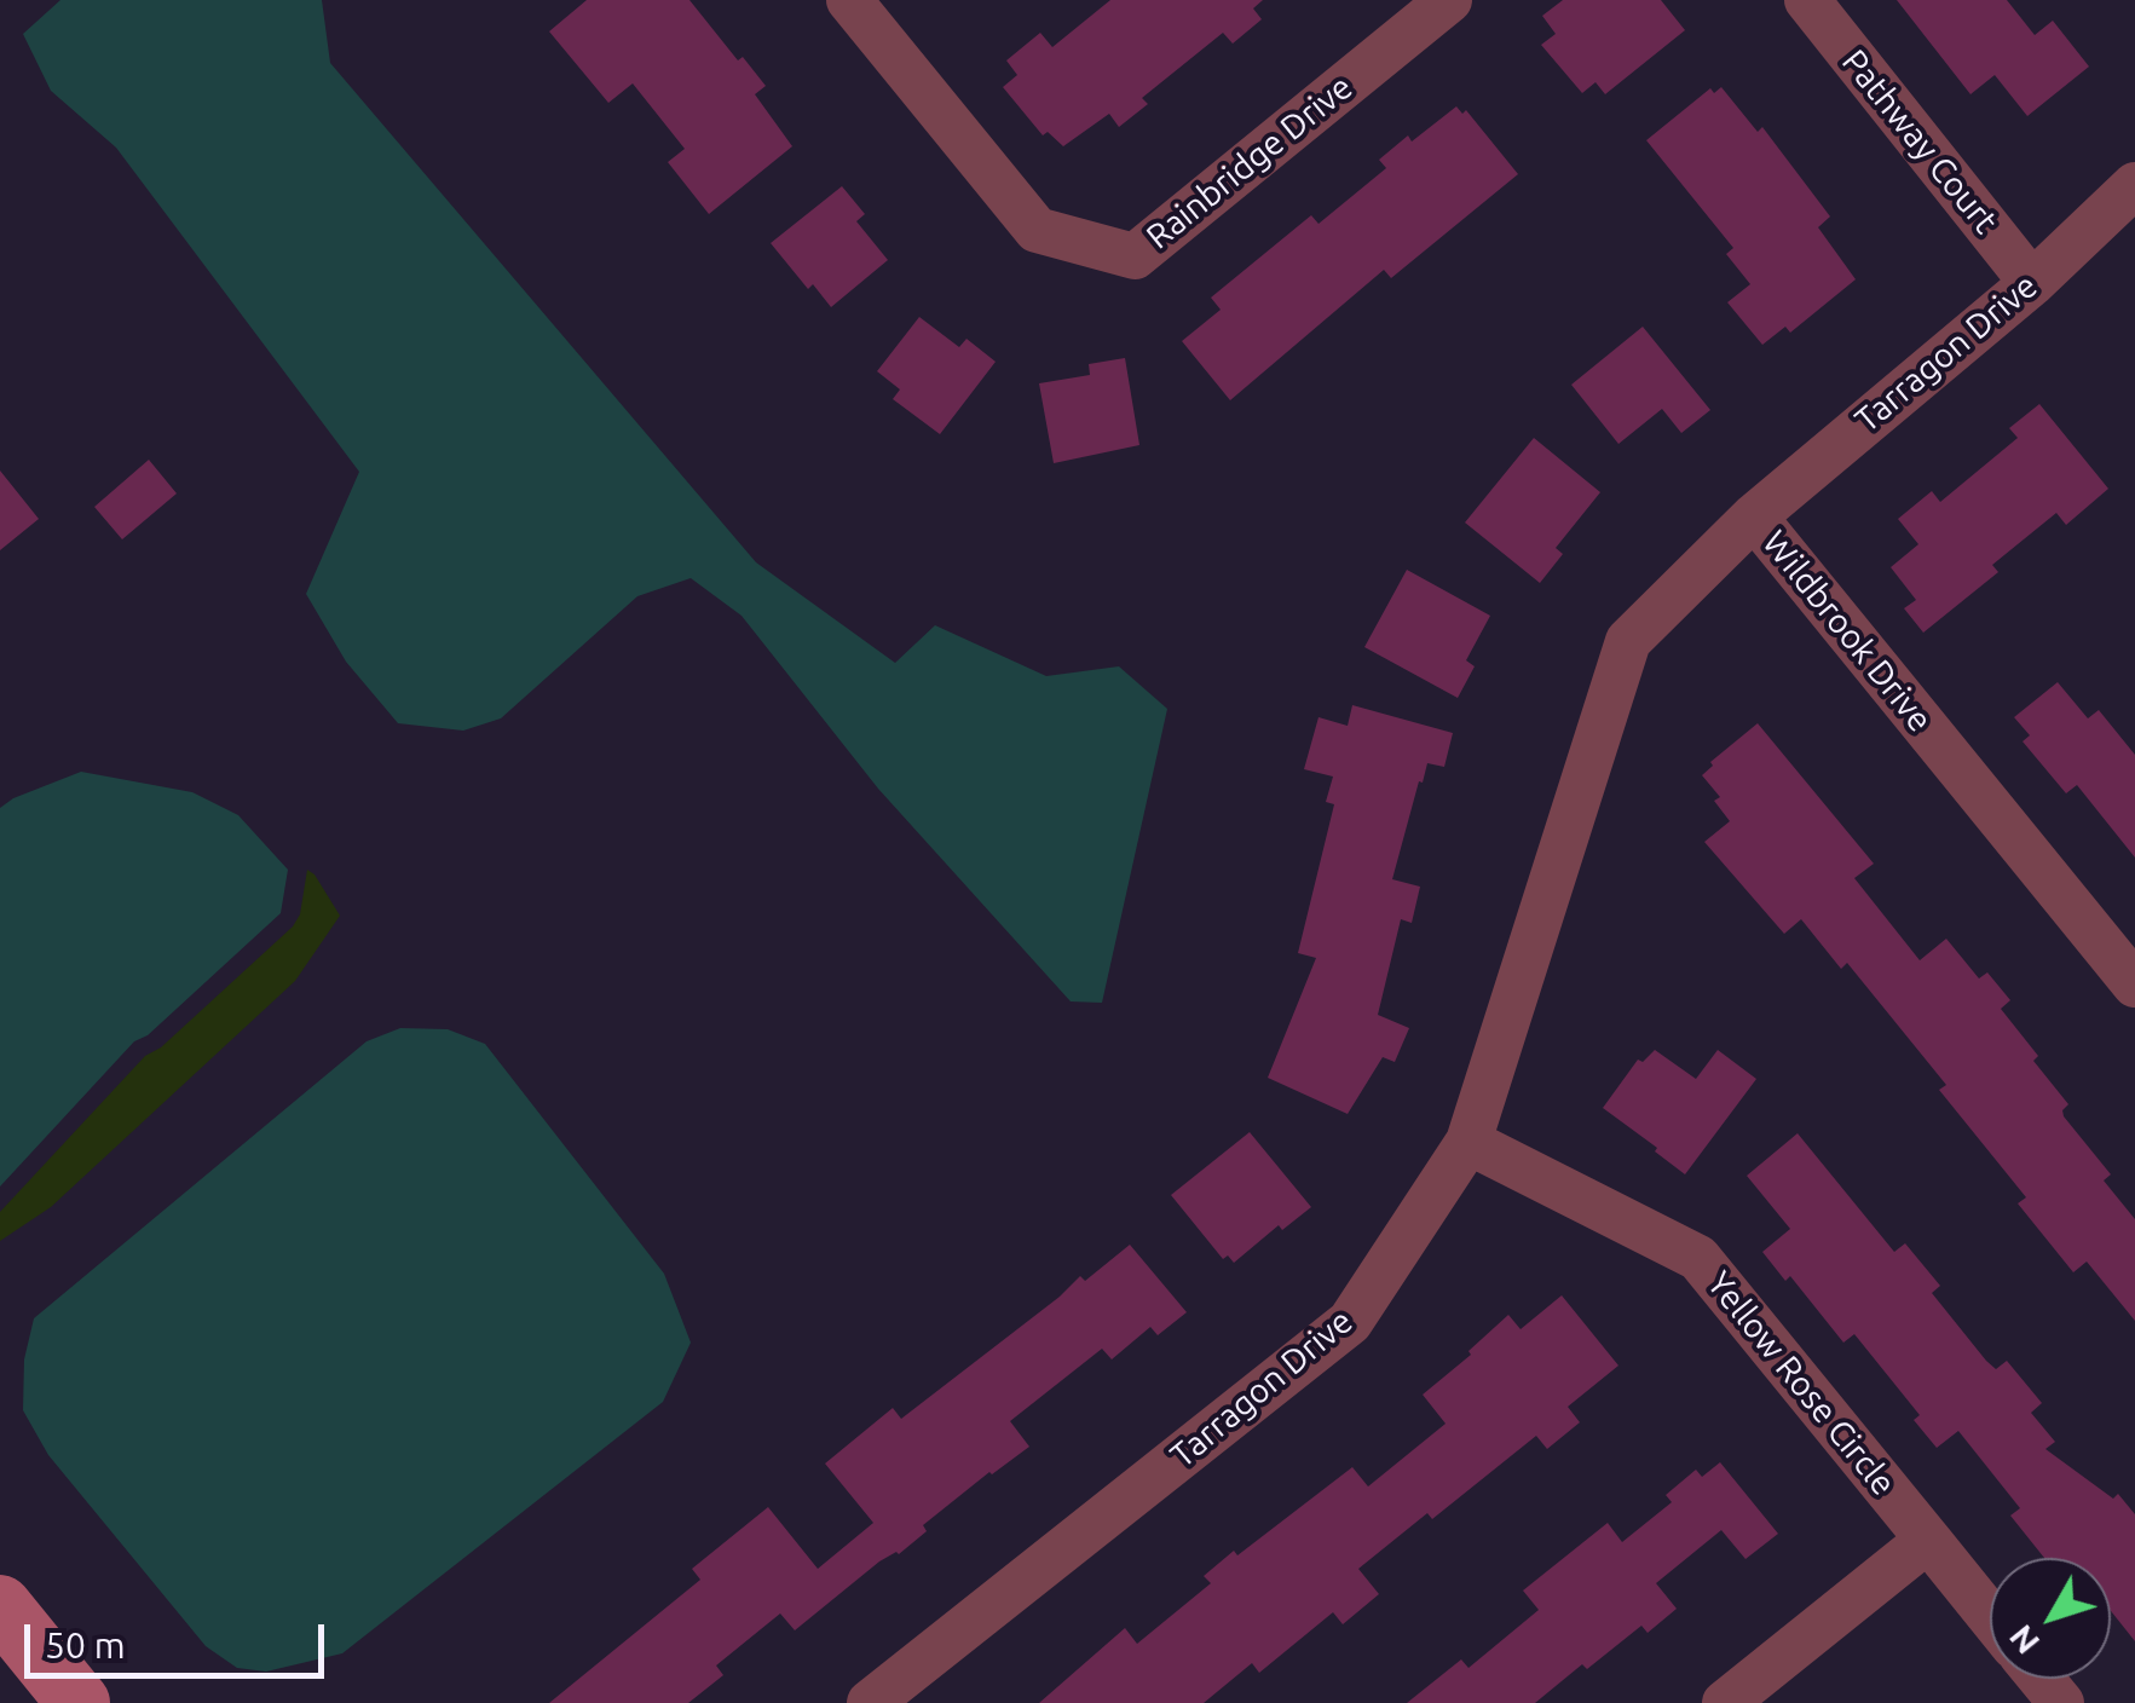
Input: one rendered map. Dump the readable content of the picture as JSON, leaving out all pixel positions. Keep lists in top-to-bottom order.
{
  "streets": {
    "street": [
      "Pathway Court",
      "Rainbridge Drive",
      "Tarragon Drive",
      "Wildbrook Drive",
      "Yellow Rose Circle"
    ]
  },
  "crossings": [
    ["Pathway Court", "Tarragon Drive"],
    ["Tarragon Drive", "Wildbrook Drive"],
    ["Tarragon Drive", "Yellow Rose Circle"]
  ],
  "scale_bar": "50 m",
  "north": "bottom left"
}
